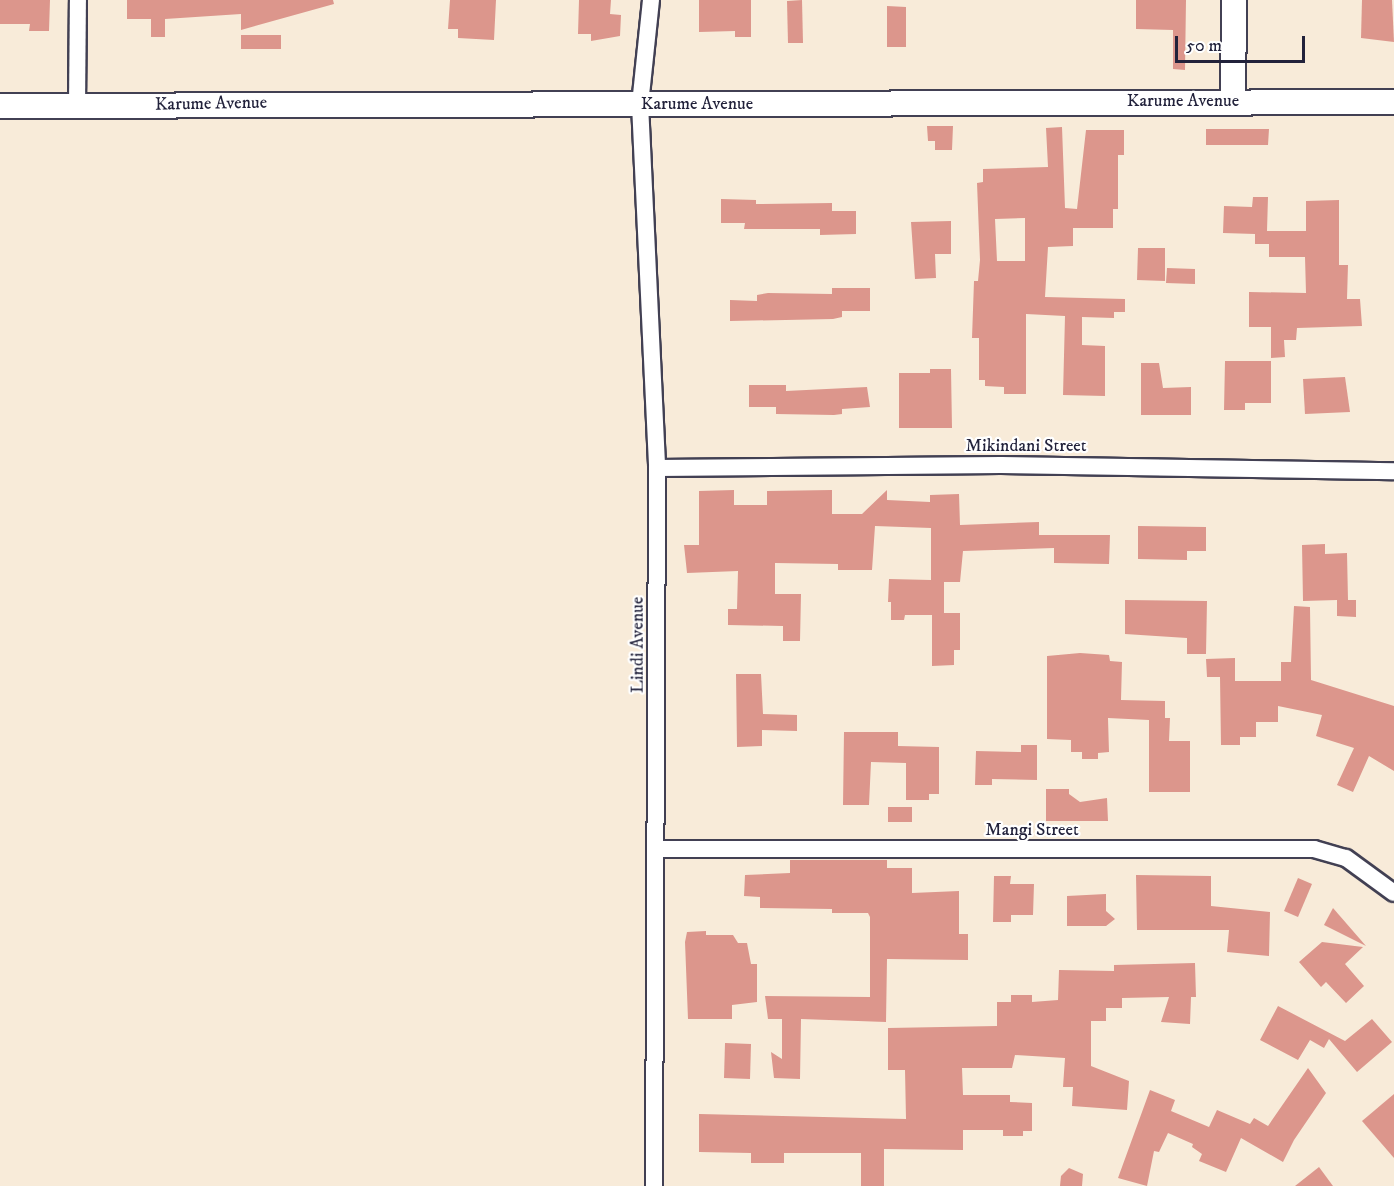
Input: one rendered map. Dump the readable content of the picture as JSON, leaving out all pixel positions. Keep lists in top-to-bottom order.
{
  "streets": {
    "main road": ["Karume Avenue"],
    "street": ["Mikindani Street", "Lindi Avenue", "Mangi Street"]
  },
  "crossings": [
    ["Karume Avenue", "Lindi Avenue"],
    ["Mikindani Street", "Lindi Avenue"],
    ["Lindi Avenue", "Mangi Street"]
  ],
  "scale_bar": "50 m"
}
